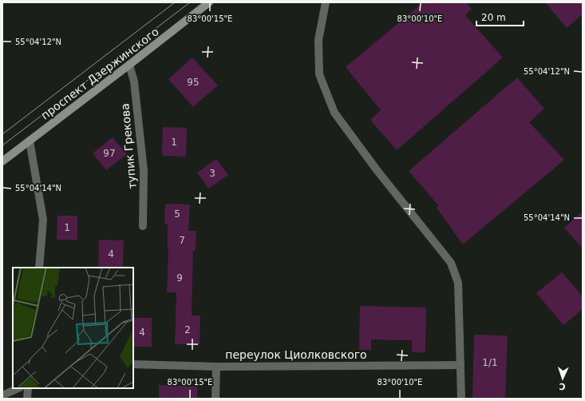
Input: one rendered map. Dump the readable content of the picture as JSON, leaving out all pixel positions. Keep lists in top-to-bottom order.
{
  "streets": {
    "main road": ["проспект Дзержинского"],
    "street": ["тупик Грекова", "переулок Циолковского"]
  },
  "crossings": [
    ["проспект Дзержинского", "тупик Грекова"]
  ],
  "house_numbers": [
    "95",
    "1",
    "97",
    "3",
    "5",
    "1",
    "7",
    "4",
    "9",
    "2",
    "4",
    "1/1"
  ],
  "scale_bar": "20 m",
  "north": "bottom",
  "coordinates": [
    "83°00'15\"E",
    "83°00'10\"E",
    "55°04'12\"N",
    "55°04'14\"N"
  ]
}
